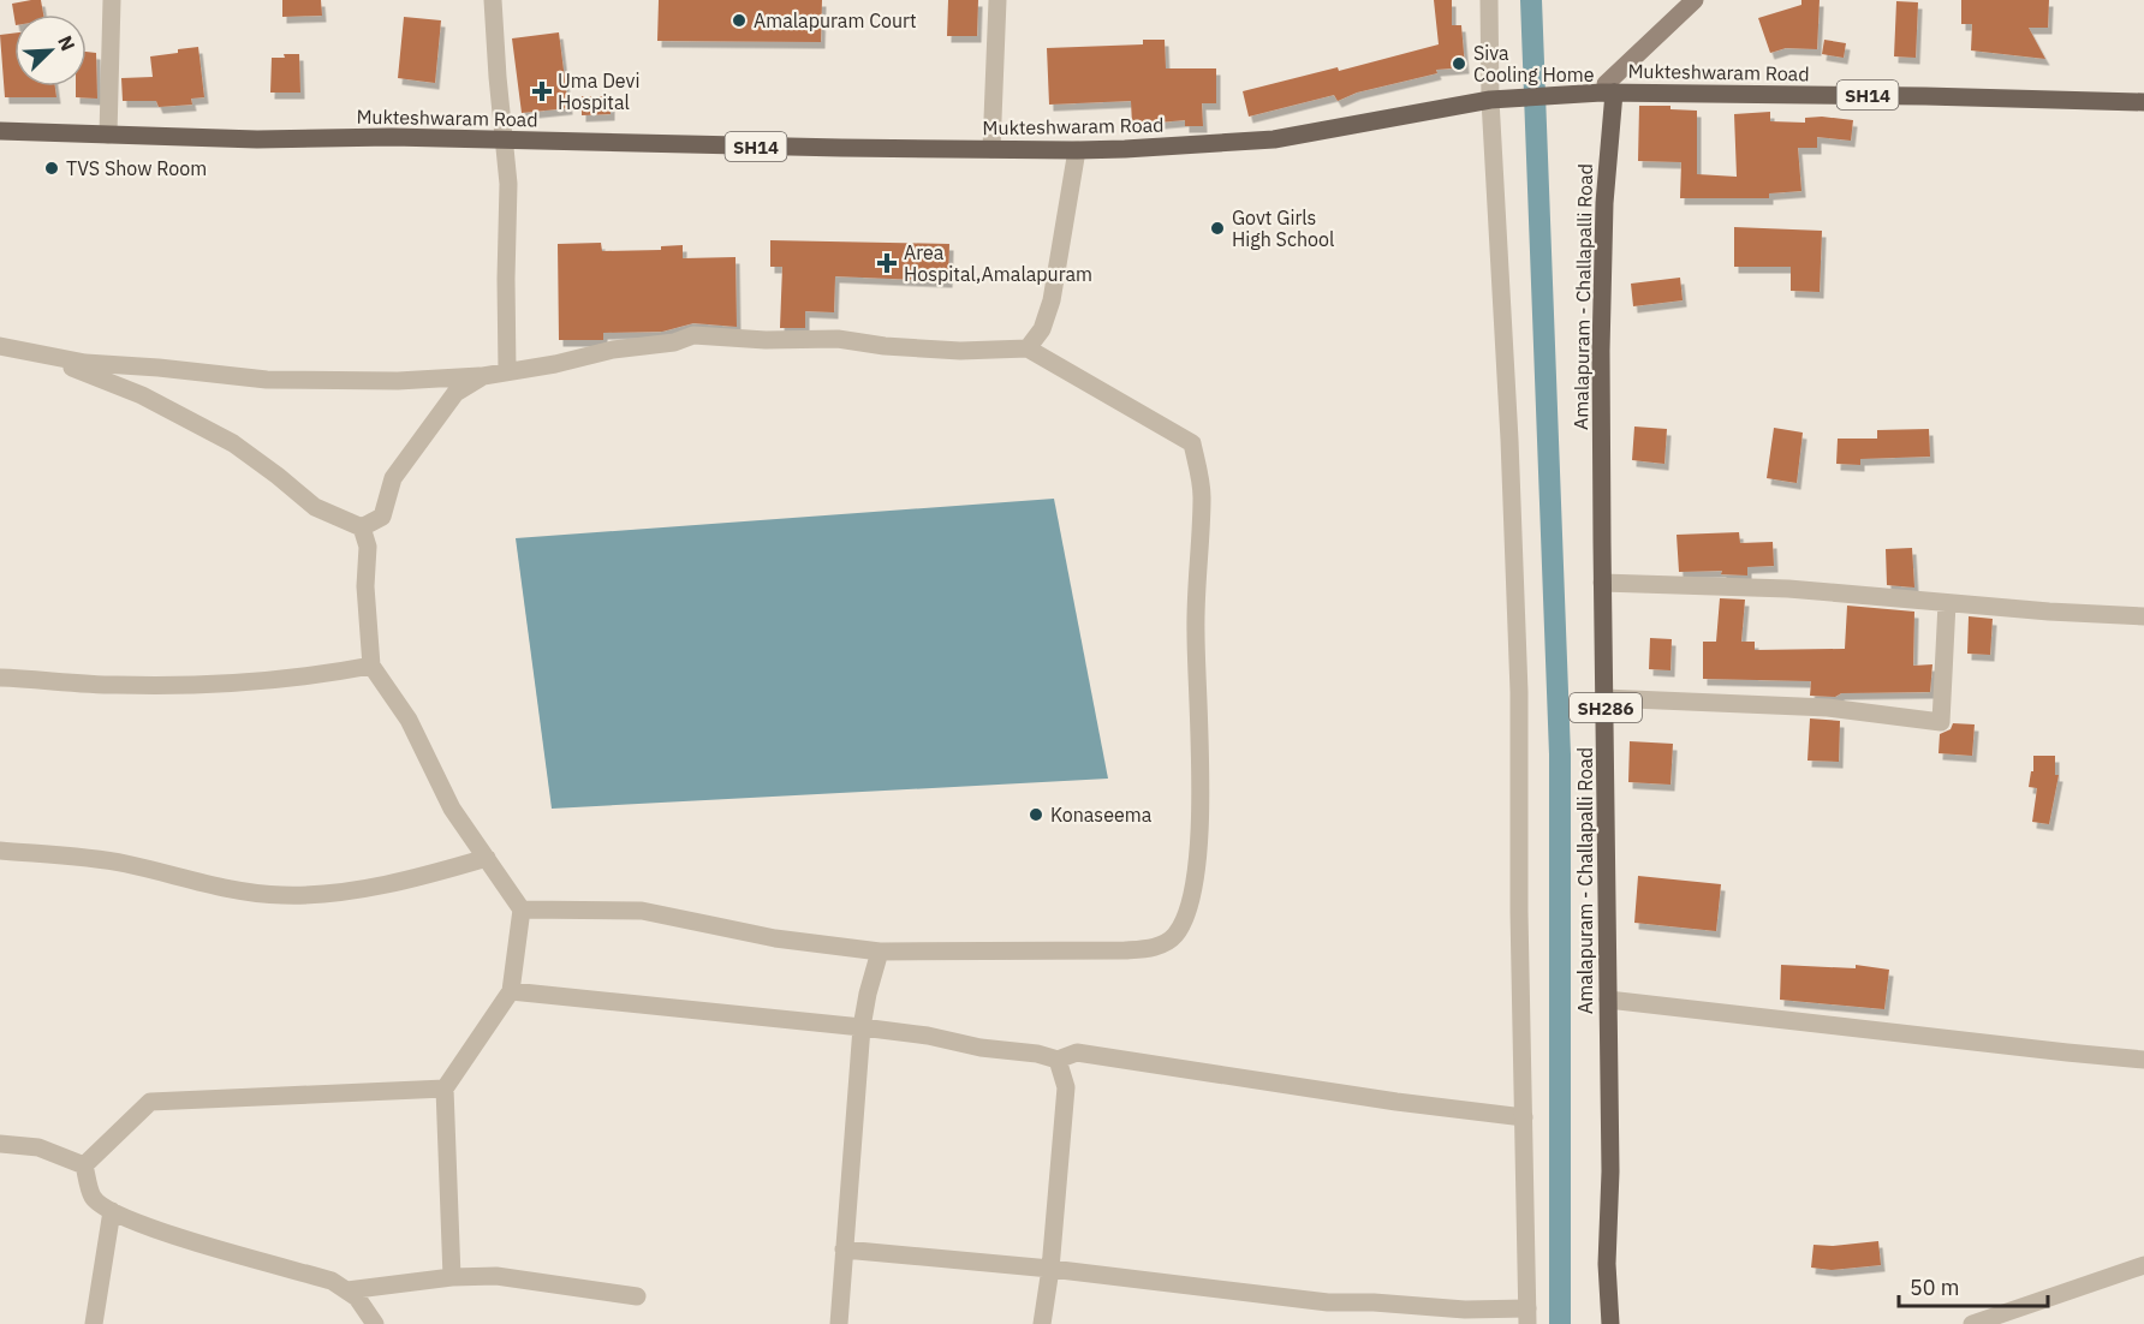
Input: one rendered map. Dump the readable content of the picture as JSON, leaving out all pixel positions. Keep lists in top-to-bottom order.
{
  "streets": {
    "main road": [
      "Mukteshwaram Road",
      "SH14",
      "Amalapuram - Challapalli Road",
      "SH286"
    ]
  },
  "crossings": [
    ["Mukteshwaram Road", "Amalapuram - Challapalli Road"]
  ],
  "places": {
    "other": [
      "Amalapuram Court",
      "Siva Cooling Home",
      "TVS Show Room",
      "Govt Girls High School",
      "Konaseema"
    ],
    "health": ["Uma Devi Hospital", "Area Hospital,Amalapuram"]
  },
  "scale_bar": "50 m",
  "north": "top right"
}
